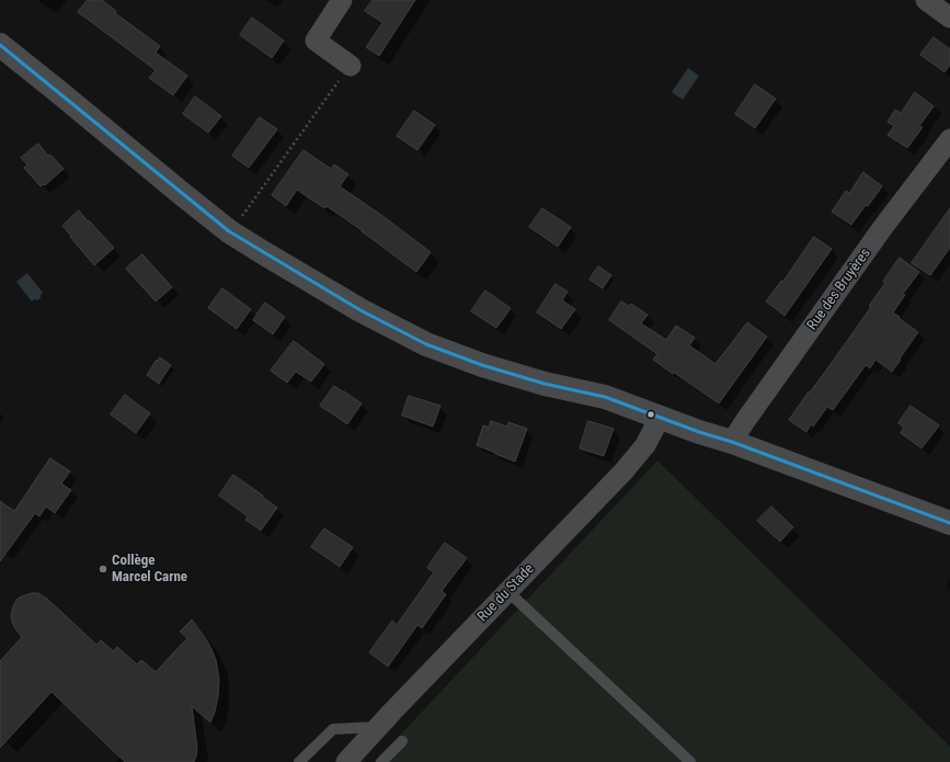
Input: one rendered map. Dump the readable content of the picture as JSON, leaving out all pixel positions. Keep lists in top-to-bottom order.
{
  "streets": {
    "street": ["Rue des Bruyères", "Rue du Stade"]
  },
  "places": ["Collège Marcel Carne"]
}
